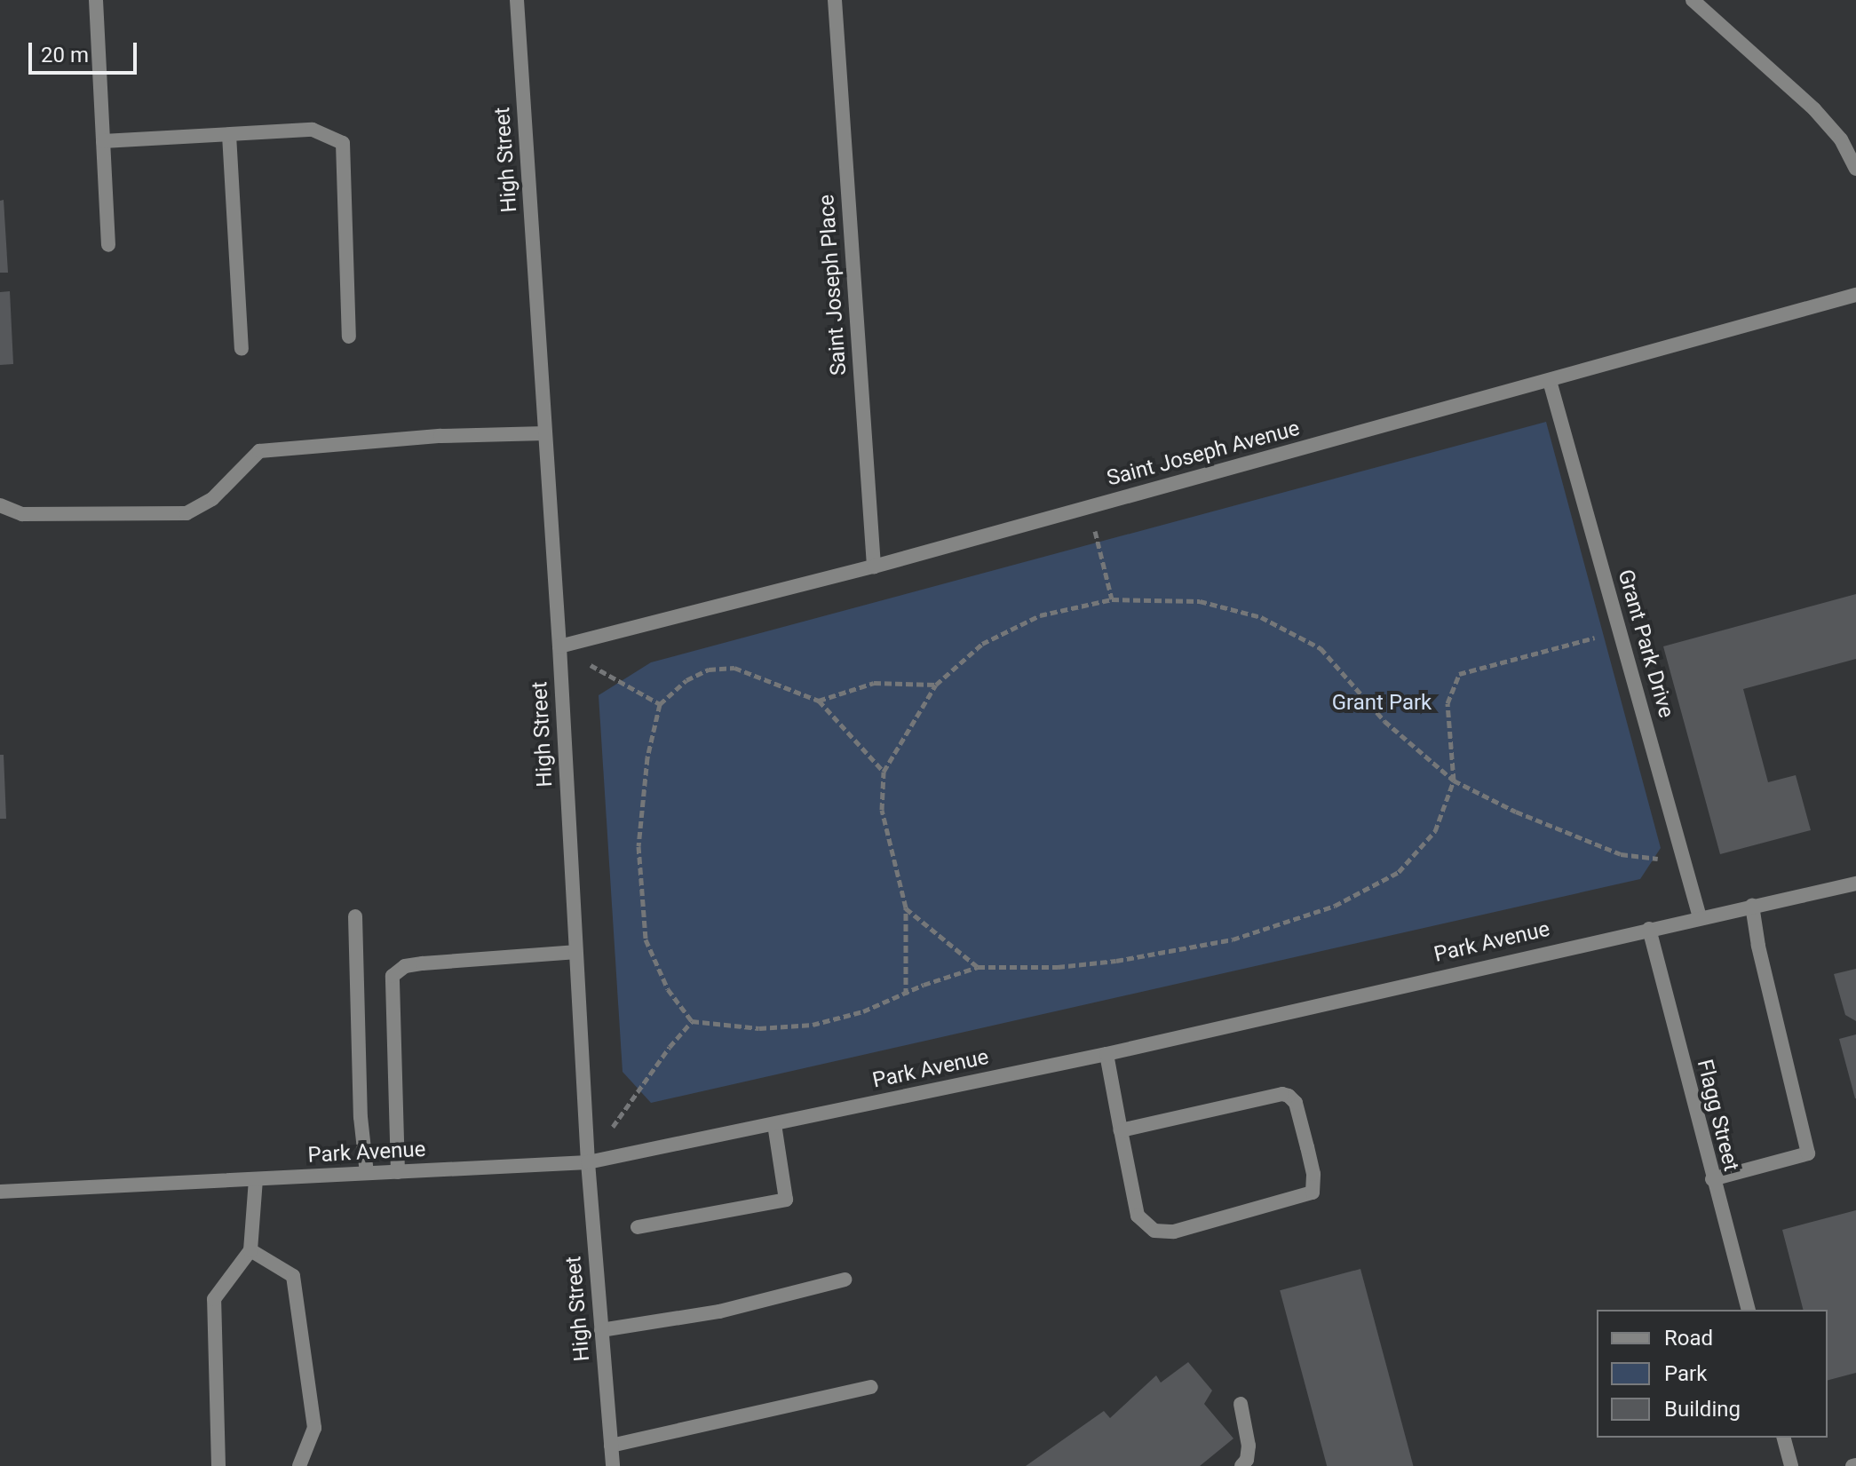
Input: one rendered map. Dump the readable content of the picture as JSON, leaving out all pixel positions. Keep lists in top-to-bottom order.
{
  "streets": {
    "street": [
      "High Street",
      "Saint Joseph Place",
      "Saint Joseph Avenue",
      "Grant Park Drive",
      "Park Avenue",
      "Flagg Street"
    ]
  },
  "crossings": [
    ["High Street", "Saint Joseph Avenue"],
    ["High Street", "Park Avenue"],
    ["Saint Joseph Place", "Saint Joseph Avenue"],
    ["Saint Joseph Avenue", "Grant Park Drive"],
    ["Grant Park Drive", "Park Avenue"],
    ["Park Avenue", "Flagg Street"]
  ],
  "parks": ["Grant Park"],
  "legend": ["Road", "Park", "Building"],
  "scale_bar": "20 m"
}
